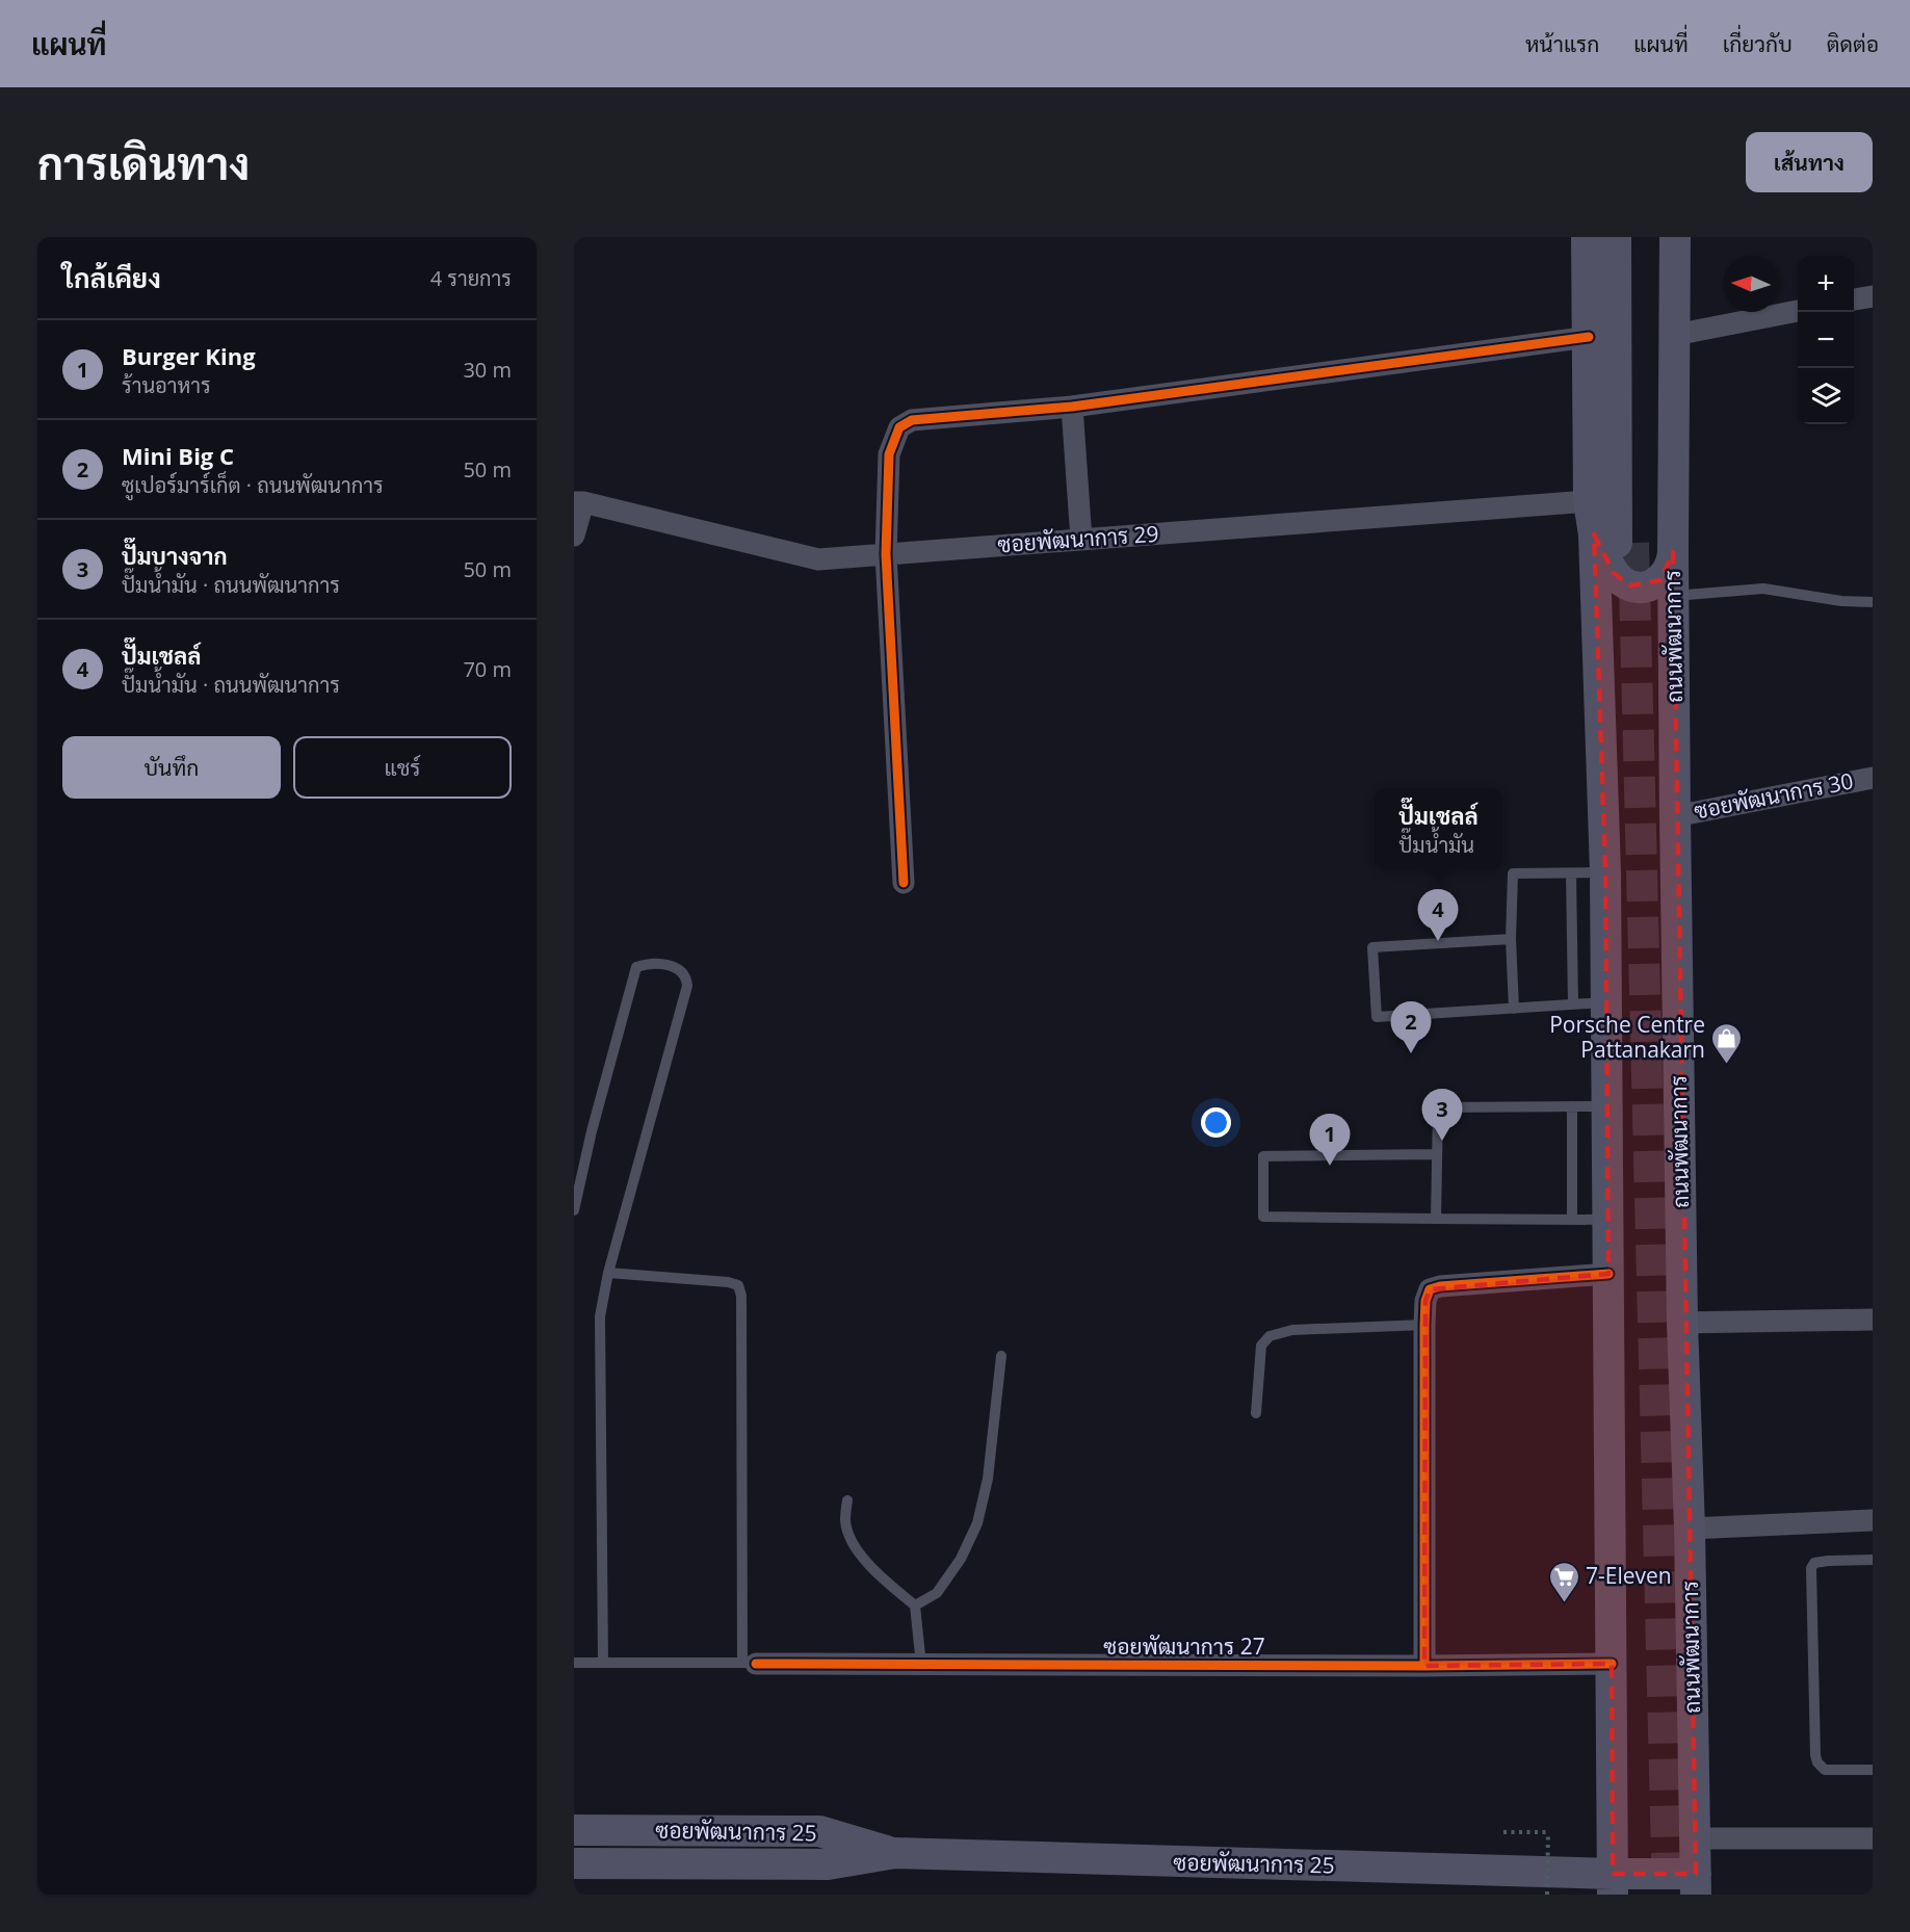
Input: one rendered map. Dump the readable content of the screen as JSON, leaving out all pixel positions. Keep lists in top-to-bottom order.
{
  "streets": {
    "main road": ["ถนนพัฒนาการ", "ซอยพัฒนาการ 25"],
    "street": ["ซอยพัฒนาการ 29", "ซอยพัฒนาการ 30", "ซอยพัฒนาการ 27"]
  },
  "crossings": [
    ["ถนนพัฒนาการ", "ซอยพัฒนาการ 30"],
    ["ถนนพัฒนาการ", "ซอยพัฒนาการ 25"]
  ],
  "places": {
    "shop": ["Porsche Centre Pattanakarn"],
    "supermarket": ["7-Eleven"]
  },
  "north": "left",
  "page": {
    "header": "แผนที่",
    "nav": [
      "หน้าแรก",
      "แผนที่",
      "เกี่ยวกับ",
      "ติดต่อ"
    ],
    "buttons": [
      "เส้นทาง",
      ["บันทึก", "แชร์"]
    ],
    "title": "การเดินทาง",
    "heading": ["ใกล้เคียง", "4 รายการ"],
    "map_buttons": ["+", "−"],
    "list": [
      {
        "mark": "1",
        "name": "Burger King",
        "note": "ร้านอาหาร",
        "value": "30 m"
      },
      {
        "mark": "2",
        "name": "Mini Big C",
        "note": "ซูเปอร์มาร์เก็ต · ถนนพัฒนาการ",
        "value": "50 m"
      },
      {
        "mark": "3",
        "name": "ปั๊มบางจาก",
        "note": "ปั๊มน้ำมัน · ถนนพัฒนาการ",
        "value": "50 m"
      },
      {
        "mark": "4",
        "name": "ปั๊มเชลล์",
        "note": "ปั๊มน้ำมัน · ถนนพัฒนาการ",
        "value": "70 m"
      }
    ],
    "popup": ["ปั๊มเชลล์", "ปั๊มน้ำมัน"],
    "pins": [
      "4",
      "2",
      "3",
      "1"
    ]
  }
}
